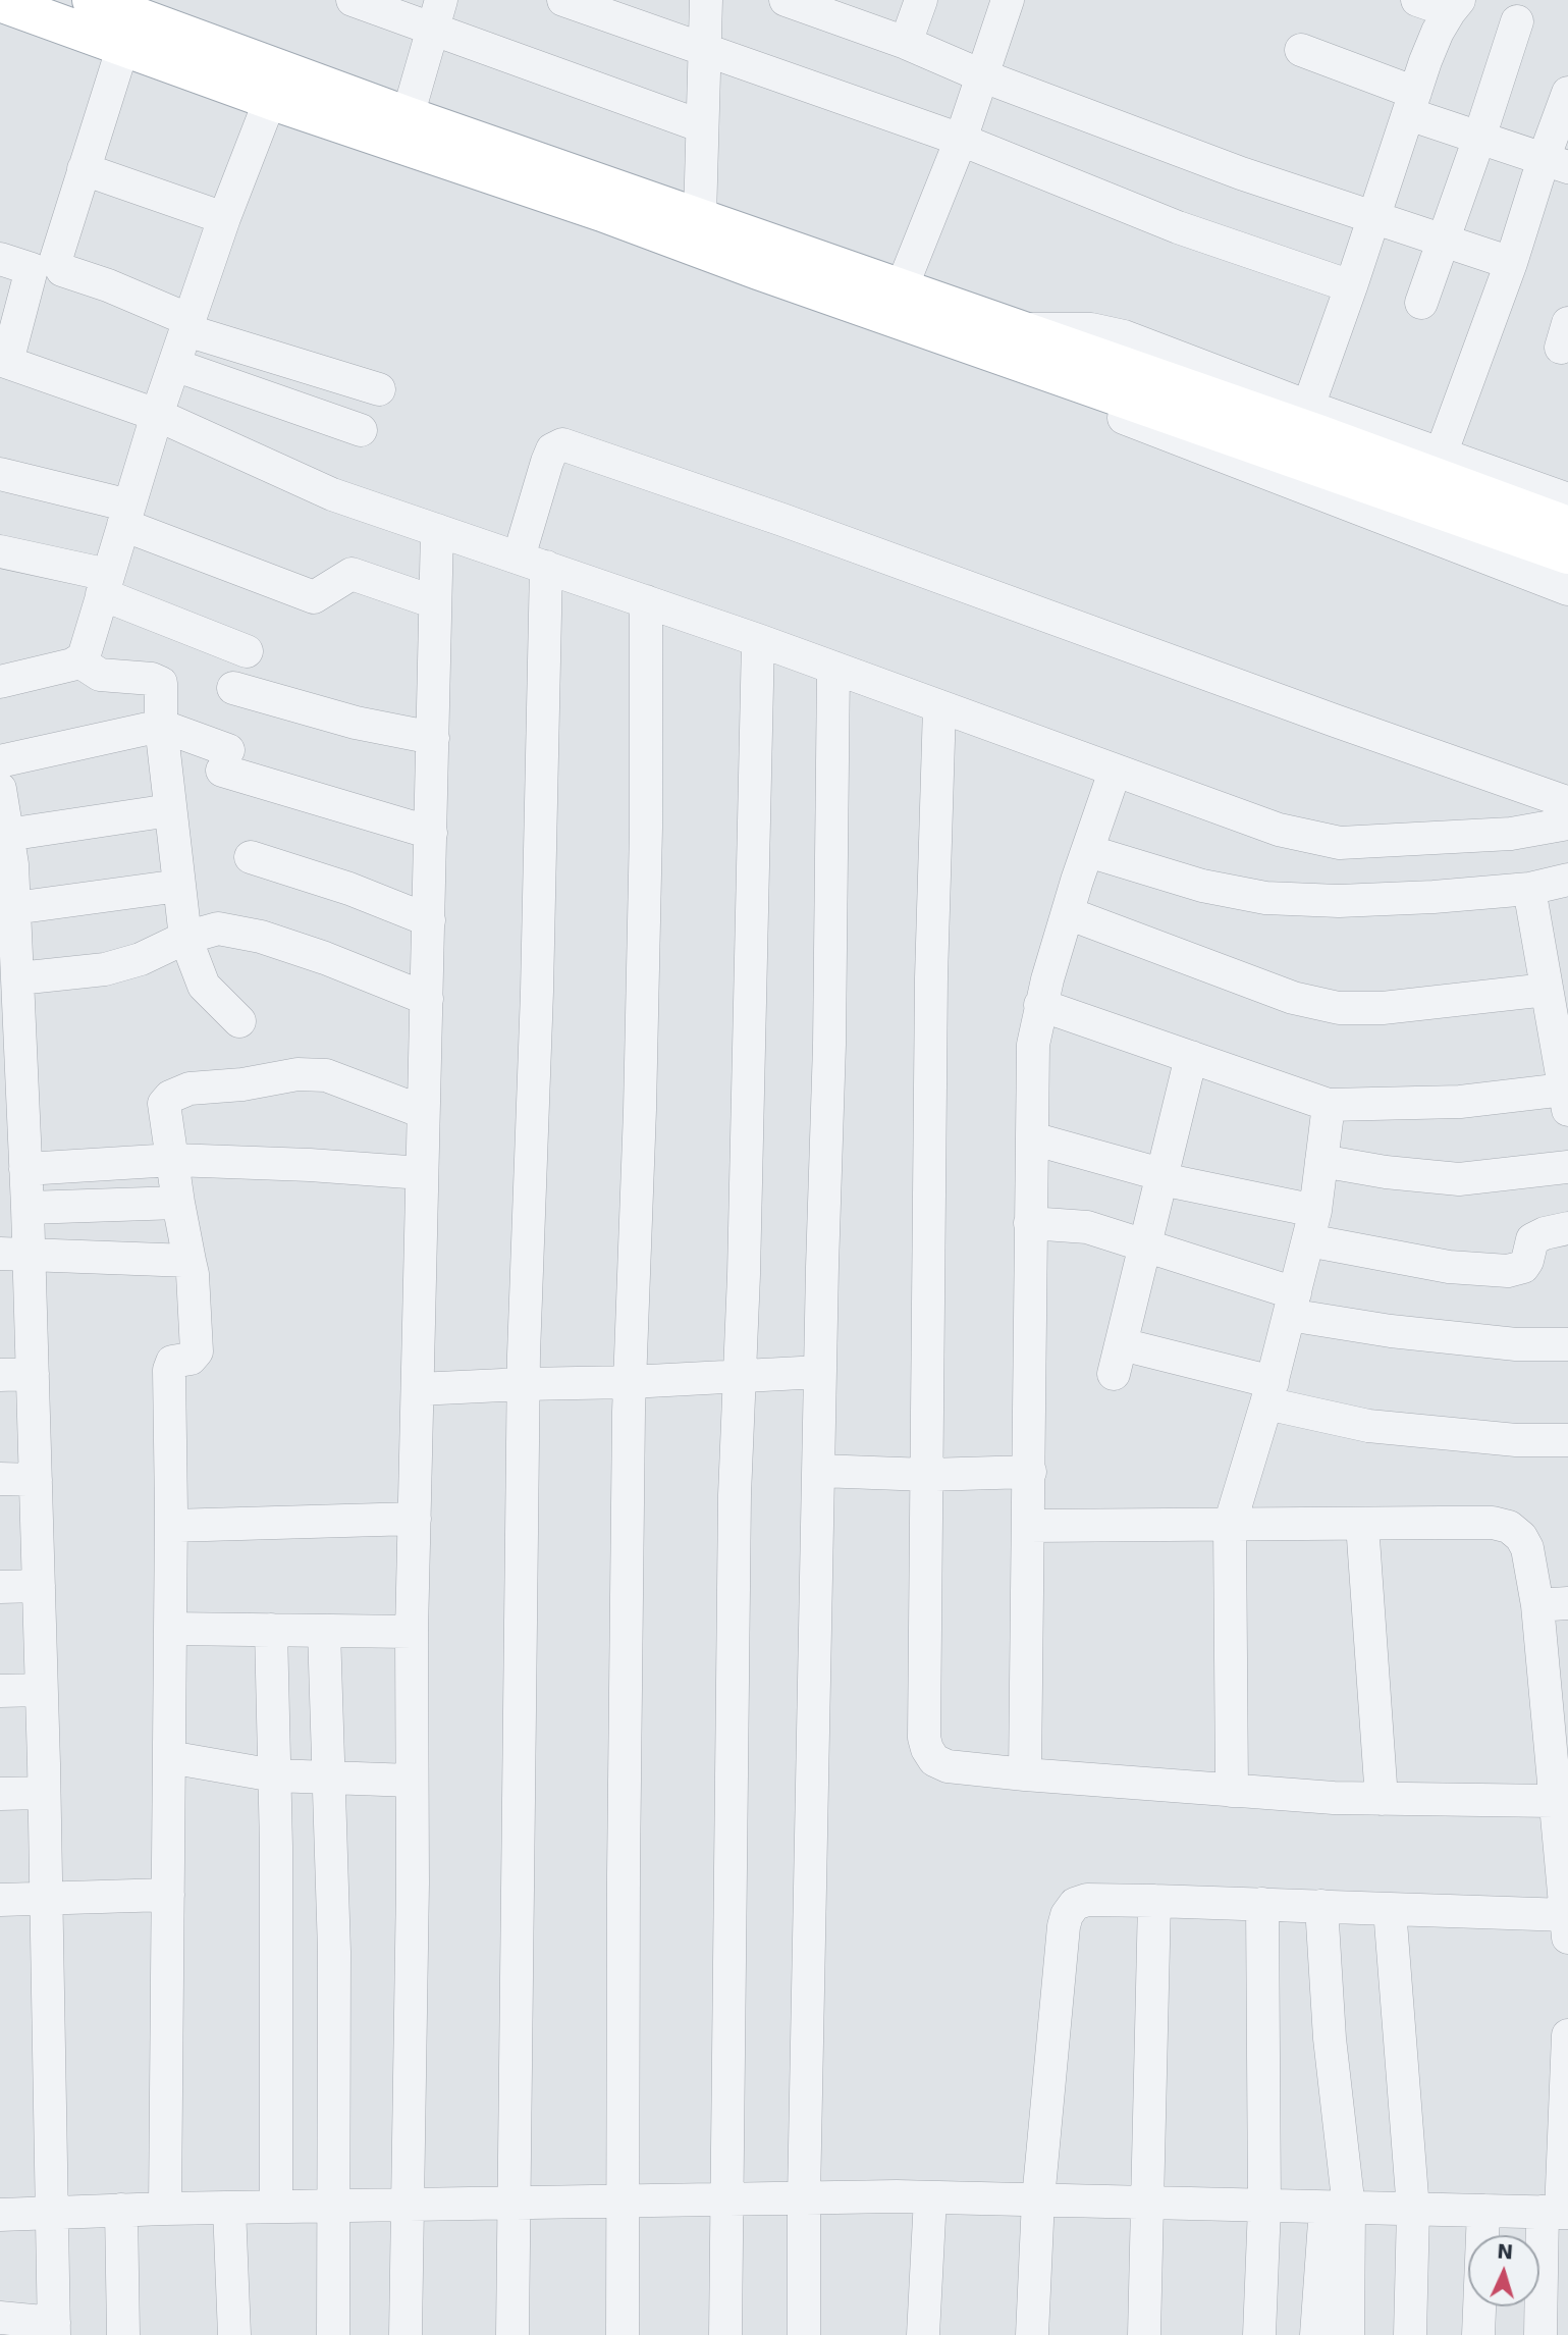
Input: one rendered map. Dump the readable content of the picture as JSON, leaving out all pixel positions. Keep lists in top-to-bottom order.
{
  "north": "top"
}
